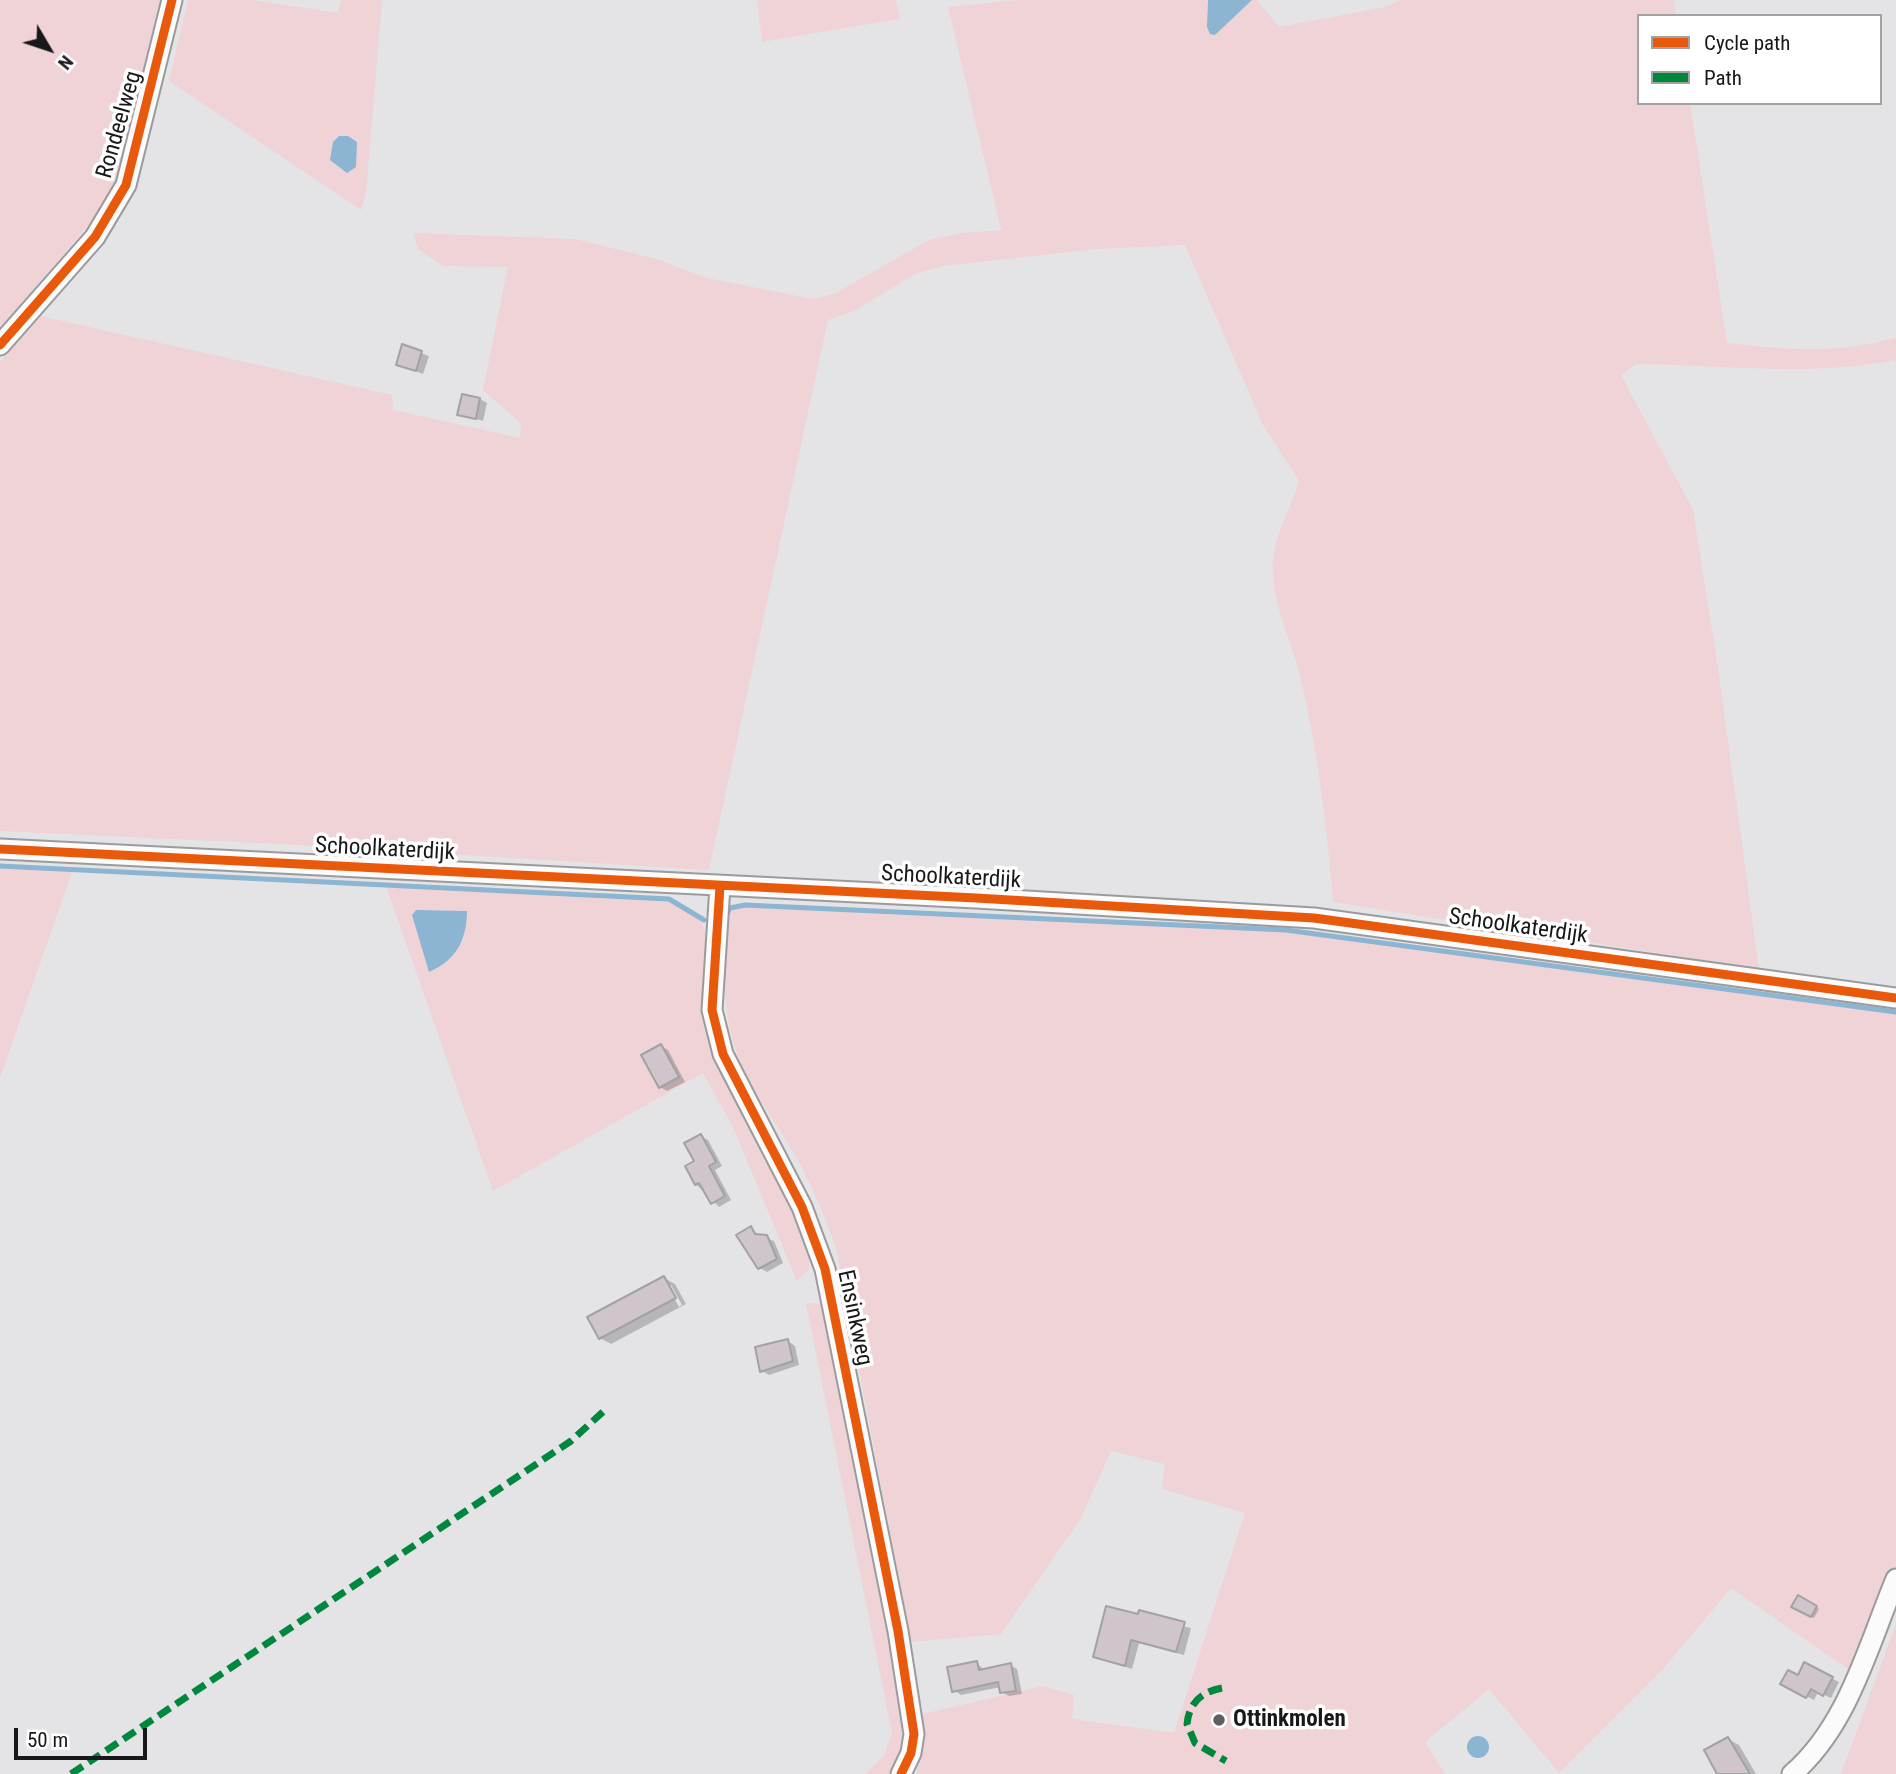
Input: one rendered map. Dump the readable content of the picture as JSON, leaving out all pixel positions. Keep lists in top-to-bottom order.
{
  "streets": {
    "street": ["Rondeelweg", "Schoolkaterdijk", "Ensinkweg"]
  },
  "crossings": [
    ["Schoolkaterdijk", "Ensinkweg"]
  ],
  "places": ["Ottinkmolen"],
  "legend": ["Cycle path", "Path"],
  "scale_bar": "50 m",
  "north": "bottom right"
}
